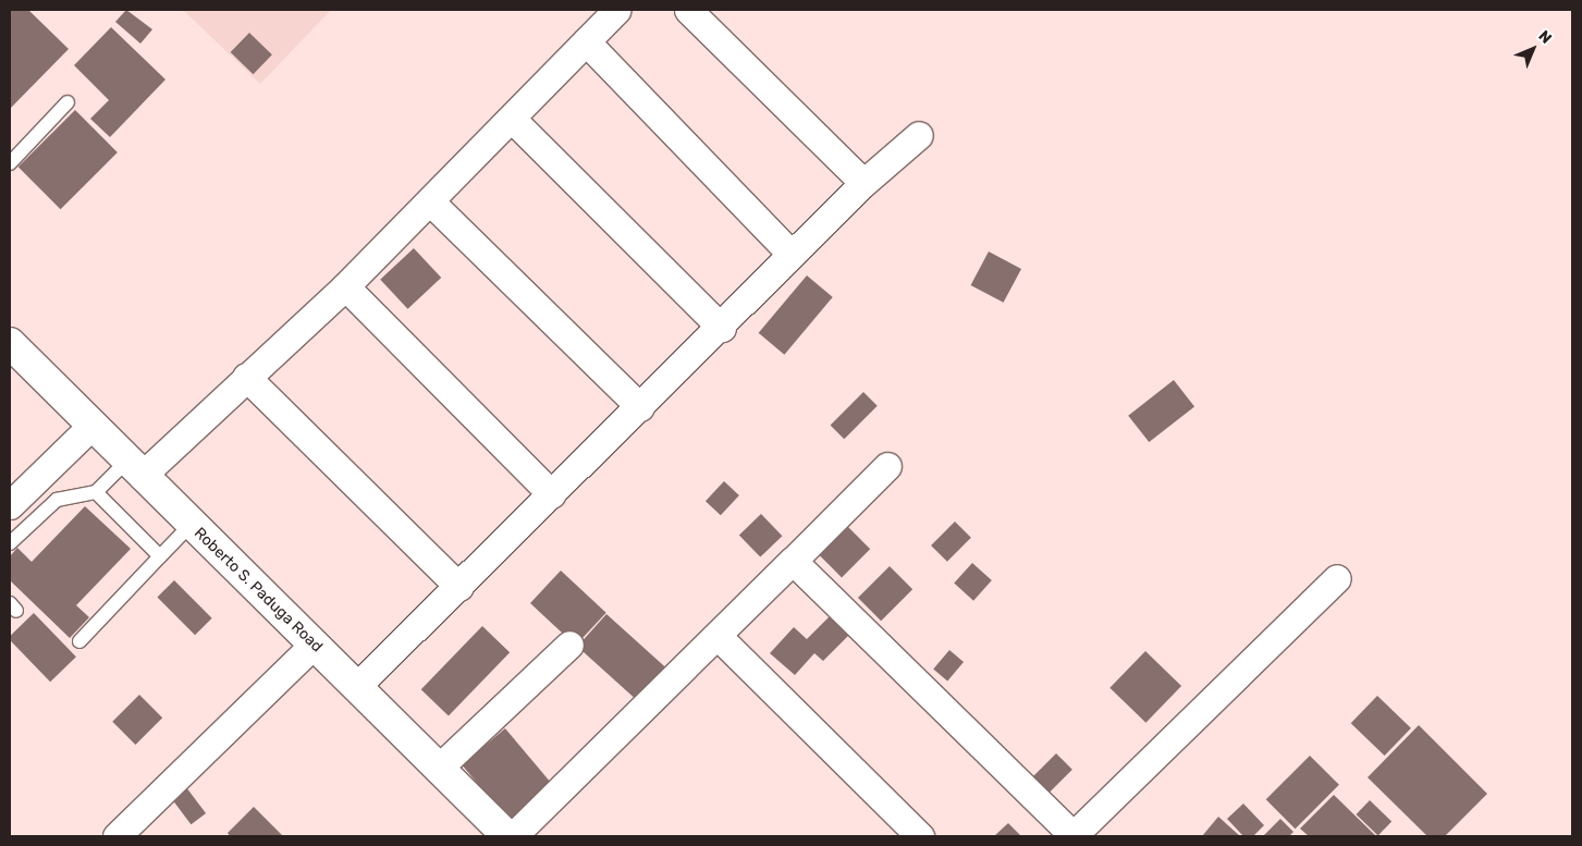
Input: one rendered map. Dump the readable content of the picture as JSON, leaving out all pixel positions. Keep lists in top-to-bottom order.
{
  "streets": {
    "street": ["Roberto S. Paduga Road"]
  },
  "north": "top right"
}
